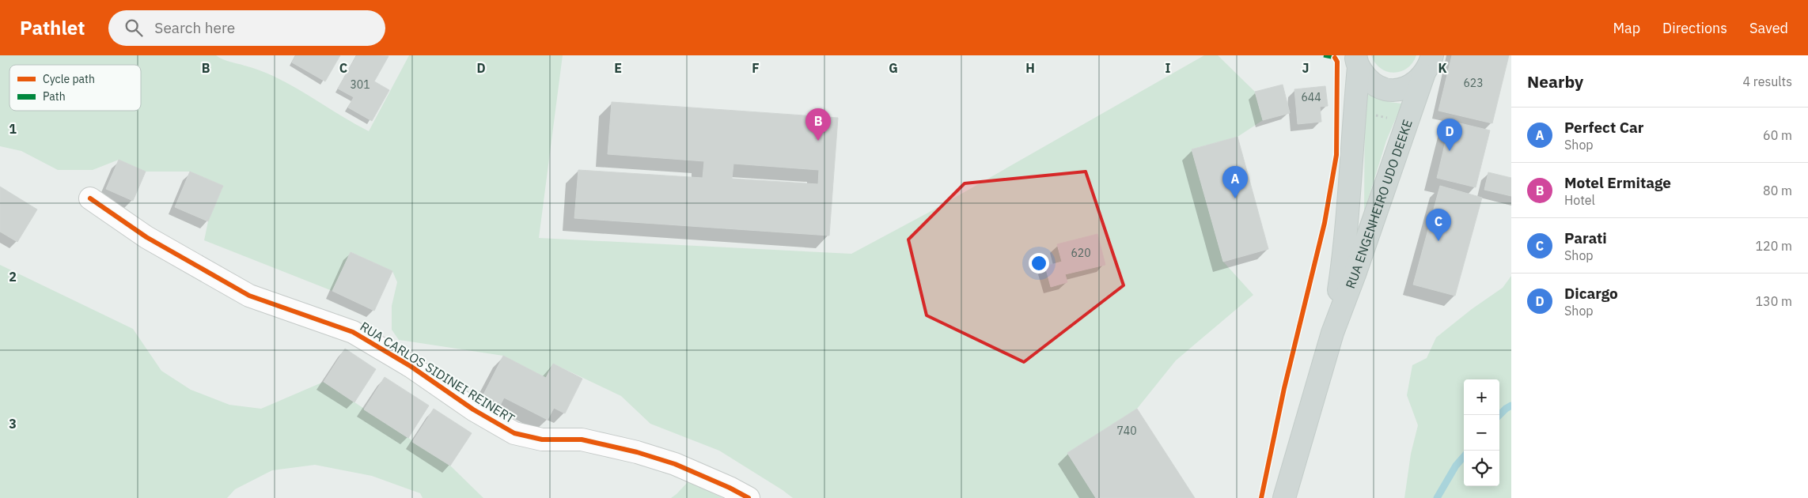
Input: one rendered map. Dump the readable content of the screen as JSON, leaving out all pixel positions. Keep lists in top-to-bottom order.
{
  "streets": {
    "main road": ["RUA ENGENHEIRO UDO DEEKE"],
    "street": ["RUA CARLOS SIDINEI REINERT"]
  },
  "house_numbers": [
    "623",
    "301",
    "644",
    "620",
    "740"
  ],
  "legend": ["Cycle path", "Path"],
  "page": {
    "header": "Pathlet",
    "search": "Search here",
    "nav": ["Map", "Directions", "Saved"],
    "heading": ["Nearby", "4 results"],
    "list": [
      {
        "mark": "A",
        "name": "Perfect Car",
        "note": "Shop",
        "value": "60 m"
      },
      {
        "mark": "B",
        "name": "Motel Ermitage",
        "note": "Hotel",
        "value": "80 m"
      },
      {
        "mark": "C",
        "name": "Parati",
        "note": "Shop",
        "value": "120 m"
      },
      {
        "mark": "D",
        "name": "Dicargo",
        "note": "Shop",
        "value": "130 m"
      }
    ],
    "pins": [
      "B",
      "D",
      "A",
      "C"
    ],
    "map_buttons": ["+", "−"]
  },
  "grid": {
    "columns": [
      "B",
      "C",
      "D",
      "E",
      "F",
      "G",
      "H",
      "I",
      "J",
      "K"
    ],
    "rows": ["1", "2", "3"]
  }
}
